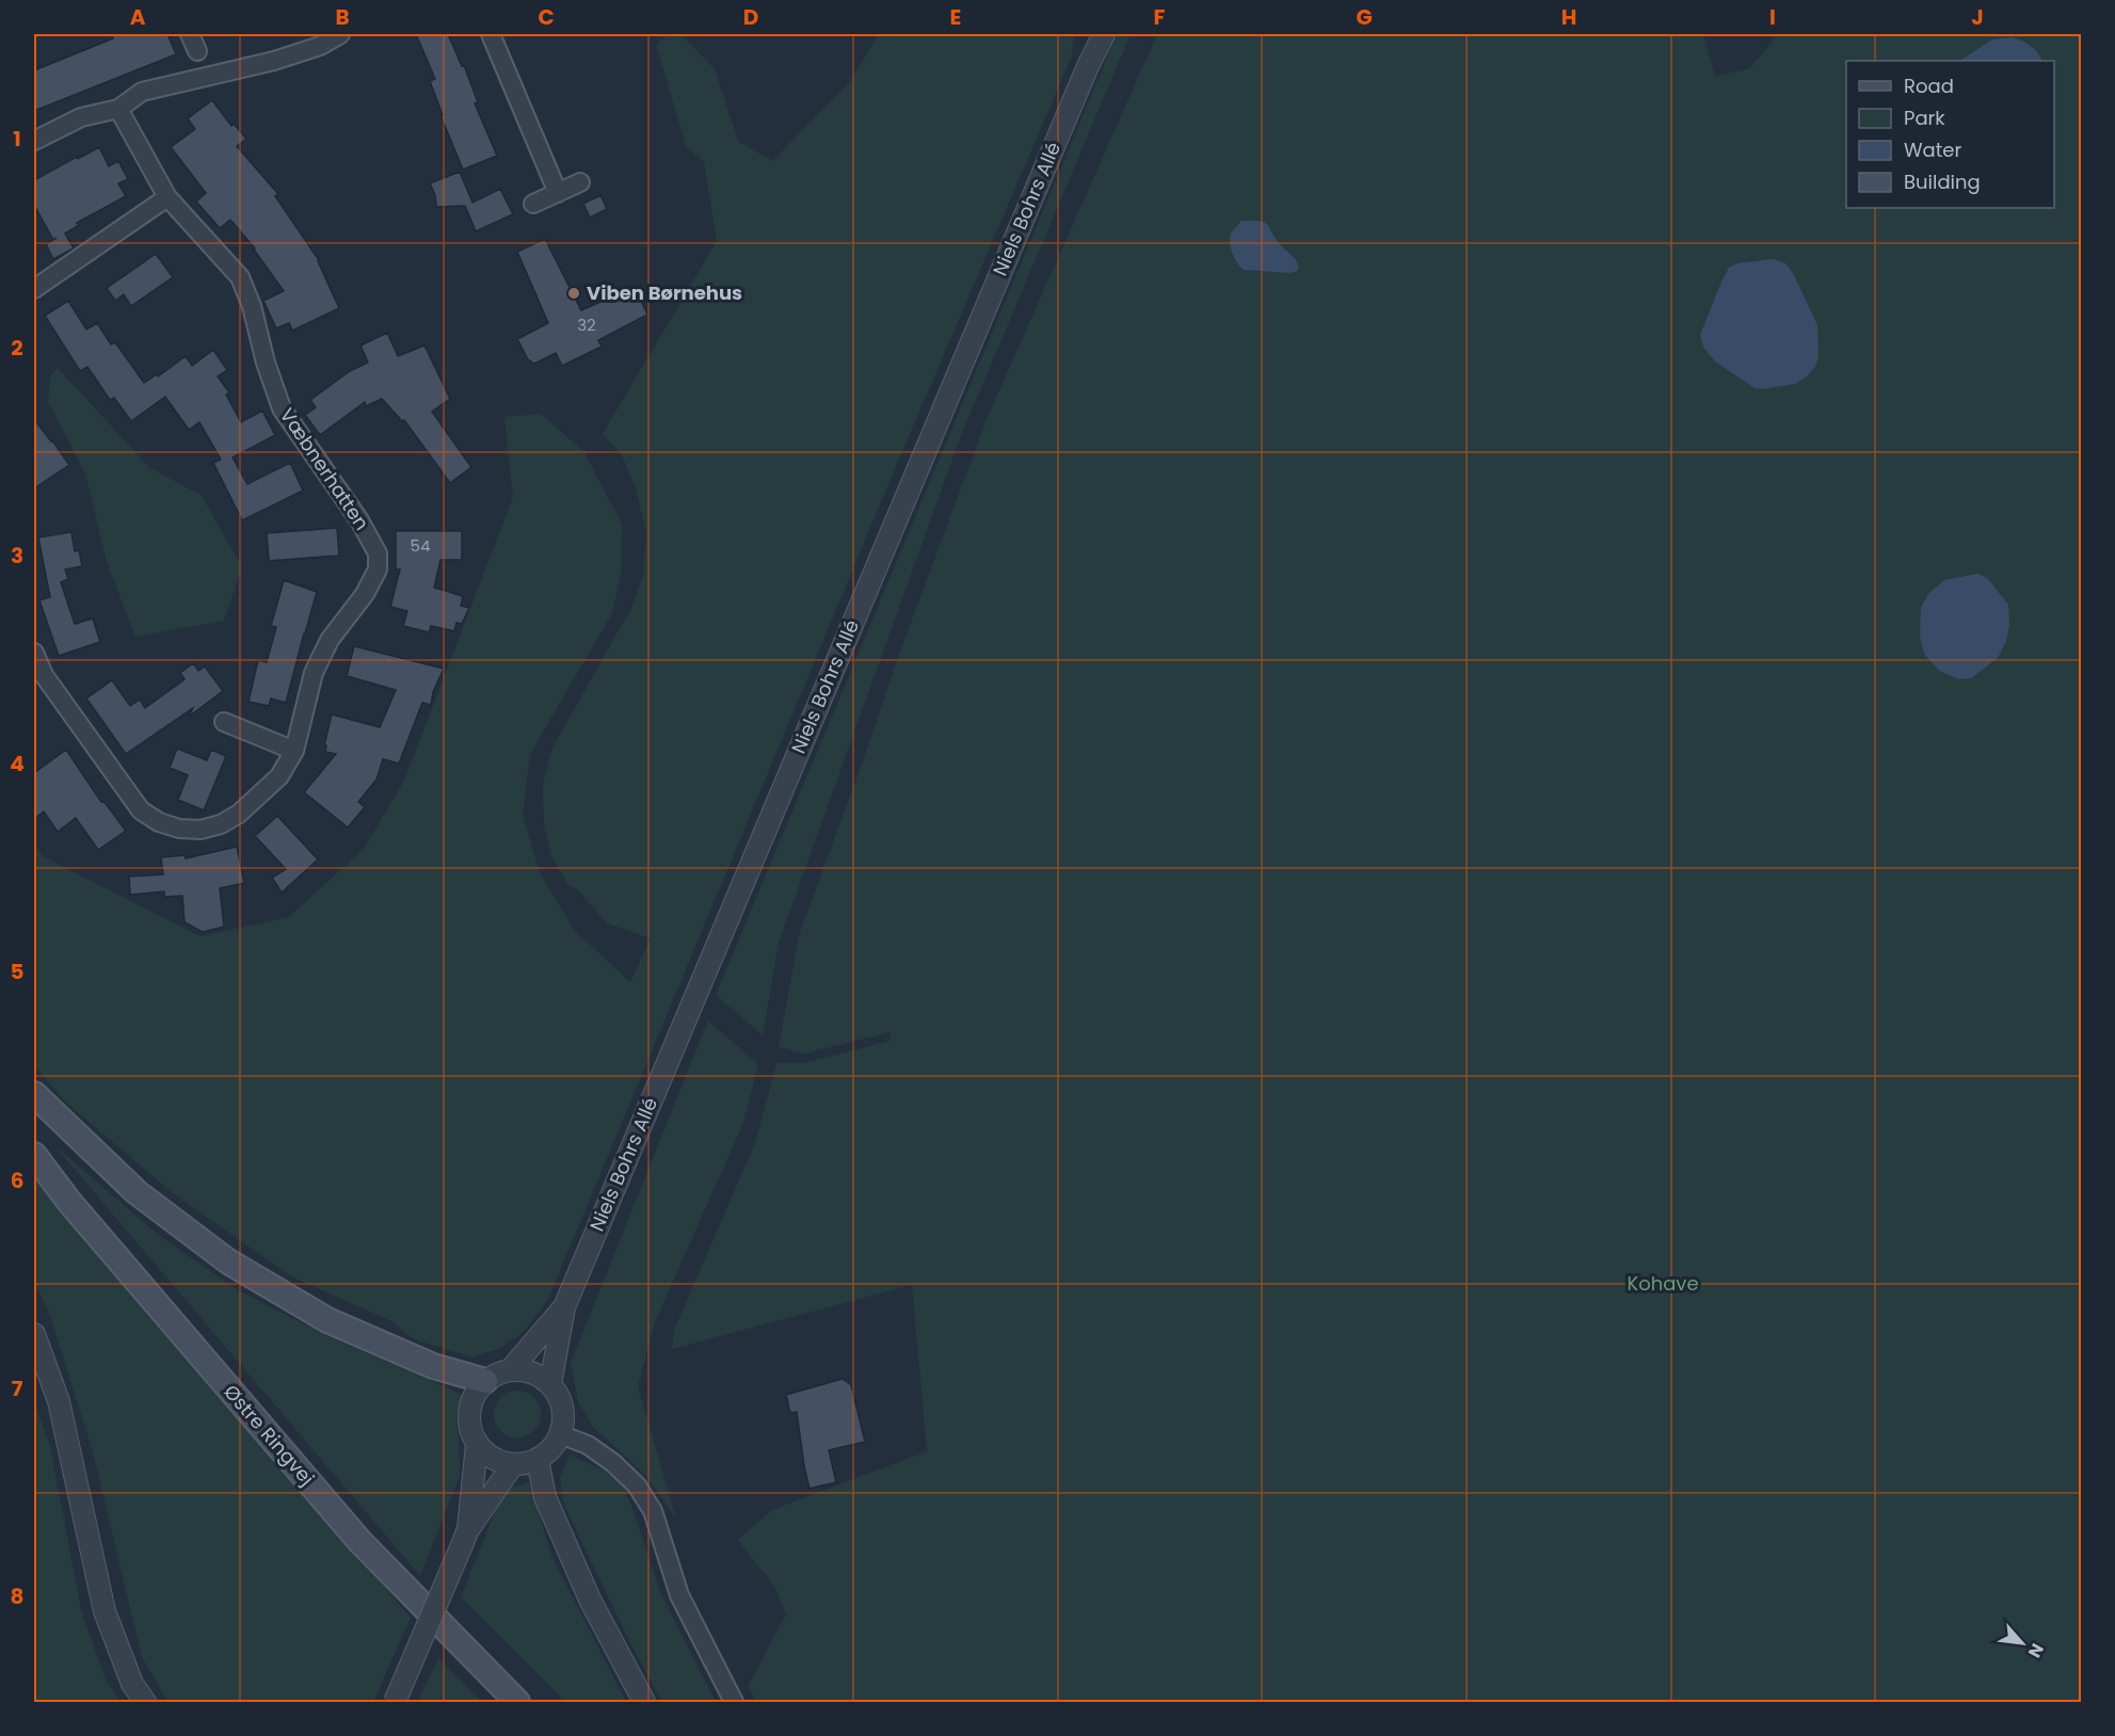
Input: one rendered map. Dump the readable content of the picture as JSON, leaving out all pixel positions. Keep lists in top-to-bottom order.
{
  "streets": {
    "main road": ["Østre Ringvej"],
    "street": ["Niels Bohrs Allé", "Væbnerhatten"]
  },
  "parks": ["Kohave"],
  "places": ["Viben Børnehus"],
  "house_numbers": ["32", "54"],
  "legend": [
    "Road",
    "Park",
    "Water",
    "Building"
  ],
  "north": "bottom right",
  "grid": {
    "columns": [
      "A",
      "B",
      "C",
      "D",
      "E",
      "F",
      "G",
      "H",
      "I",
      "J"
    ],
    "rows": [
      "1",
      "2",
      "3",
      "4",
      "5",
      "6",
      "7",
      "8"
    ]
  }
}
